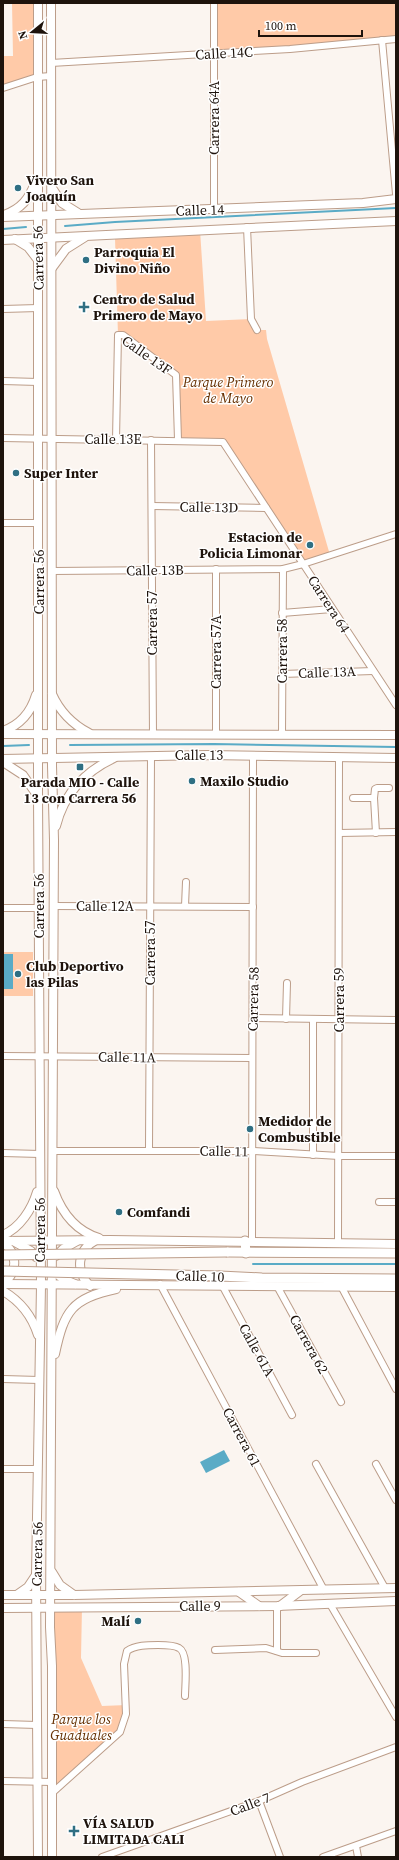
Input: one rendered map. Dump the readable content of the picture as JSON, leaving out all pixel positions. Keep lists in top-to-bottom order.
{
  "streets": {
    "main road": ["Calle 10"],
    "street": [
      "Calle 14C",
      "Carrera 64A",
      "Calle 14",
      "Carrera 56",
      "Calle 13F",
      "Calle 13E",
      "Calle 13D",
      "Calle 13B",
      "Carrera 64",
      "Carrera 57",
      "Carrera 58",
      "Carrera 57A",
      "Calle 13A",
      "Calle 13",
      "Calle 12A",
      "Carrera 59",
      "Calle 11A",
      "Calle 11",
      "Carrera 62",
      "Calle 61A",
      "Carrera 61",
      "Calle 9",
      "Calle 7"
    ]
  },
  "crossings": [
    ["Calle 14C", "Carrera 64A"],
    ["Calle 14C", "Carrera 56"],
    ["Carrera 64A", "Calle 14"],
    ["Calle 14", "Carrera 56"],
    ["Carrera 56", "Calle 13E"],
    ["Carrera 56", "Calle 13B"],
    ["Carrera 56", "Calle 13"],
    ["Carrera 56", "Calle 12A"],
    ["Carrera 56", "Calle 11A"],
    ["Carrera 56", "Calle 11"],
    ["Carrera 56", "Calle 10"],
    ["Carrera 56", "Calle 9"],
    ["Calle 13F", "Calle 13E"],
    ["Calle 13E", "Carrera 64"],
    ["Calle 13E", "Carrera 57"],
    ["Calle 13D", "Carrera 64"],
    ["Calle 13D", "Carrera 57"],
    ["Calle 13B", "Carrera 64"],
    ["Calle 13B", "Carrera 57"],
    ["Calle 13B", "Carrera 58"],
    ["Calle 13B", "Carrera 57A"],
    ["Carrera 64", "Calle 13A"],
    ["Carrera 57", "Calle 13"],
    ["Carrera 57", "Calle 12A"],
    ["Carrera 57", "Calle 11A"],
    ["Carrera 57", "Calle 11"],
    ["Carrera 58", "Calle 13A"],
    ["Carrera 58", "Calle 13"],
    ["Carrera 58", "Calle 12A"],
    ["Carrera 58", "Calle 11A"],
    ["Carrera 58", "Calle 11"],
    ["Carrera 57A", "Calle 13"],
    ["Calle 13", "Carrera 59"],
    ["Carrera 59", "Calle 11"],
    ["Calle 10", "Carrera 62"],
    ["Calle 10", "Calle 61A"],
    ["Calle 10", "Carrera 61"],
    ["Carrera 61", "Calle 9"]
  ],
  "parks": ["Parque Primero de Mayo", "Parque los Guaduales"],
  "places": {
    "other": [
      "Vivero San Joaquín",
      "Parroquia El Divino Niño",
      "Super Inter",
      "Estacion de Policia Limonar",
      "Maxilo Studio",
      "Club Deportivo las Pilas",
      "Medidor de Combustible",
      "Comfandi",
      "Malí"
    ],
    "health": ["Centro de Salud Primero de Mayo", "VÍA SALUD LIMITADA CALI"],
    "transit": ["Parada MIO - Calle 13 con Carrera 56"]
  },
  "scale_bar": "100 m",
  "north": "left"
}
